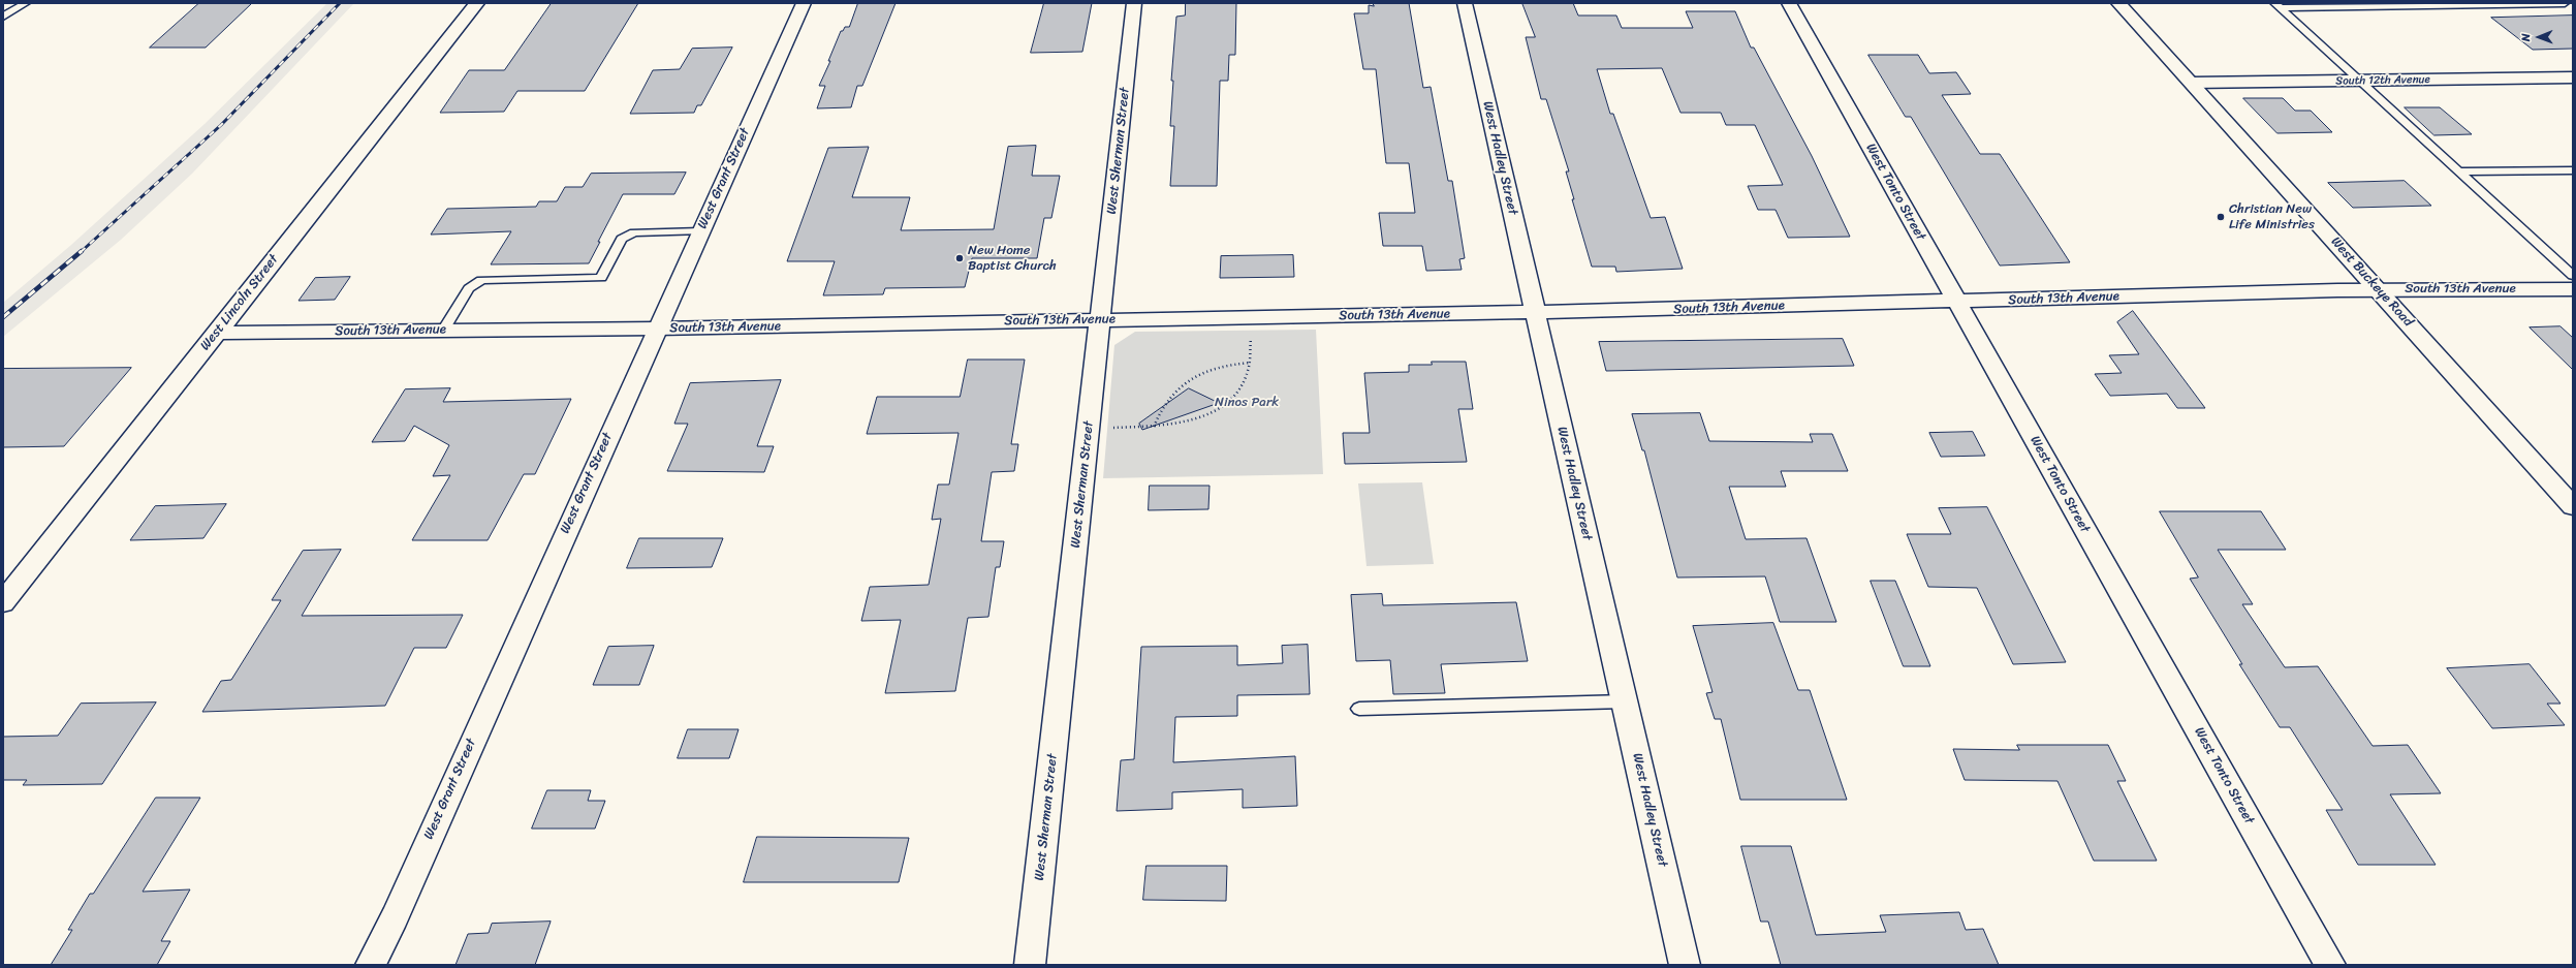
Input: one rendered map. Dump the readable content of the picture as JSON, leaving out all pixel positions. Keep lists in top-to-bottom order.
{
  "streets": {
    "street": [
      "South 12th Avenue",
      "West Sherman Street",
      "West Hadley Street",
      "West Grant Street",
      "West Tonto Street",
      "West Buckeye Road",
      "South 13th Avenue",
      "West Lincoln Street"
    ]
  },
  "crossings": [
    ["South 12th Avenue", "West Buckeye Road"],
    ["West Sherman Street", "South 13th Avenue"],
    ["West Hadley Street", "South 13th Avenue"],
    ["West Grant Street", "South 13th Avenue"],
    ["West Tonto Street", "South 13th Avenue"],
    ["West Buckeye Road", "South 13th Avenue"],
    ["South 13th Avenue", "West Lincoln Street"]
  ],
  "parks": ["Ninos Park"],
  "places": ["Christian New Life Ministries", "New Home Baptist Church"],
  "north": "left"
}
